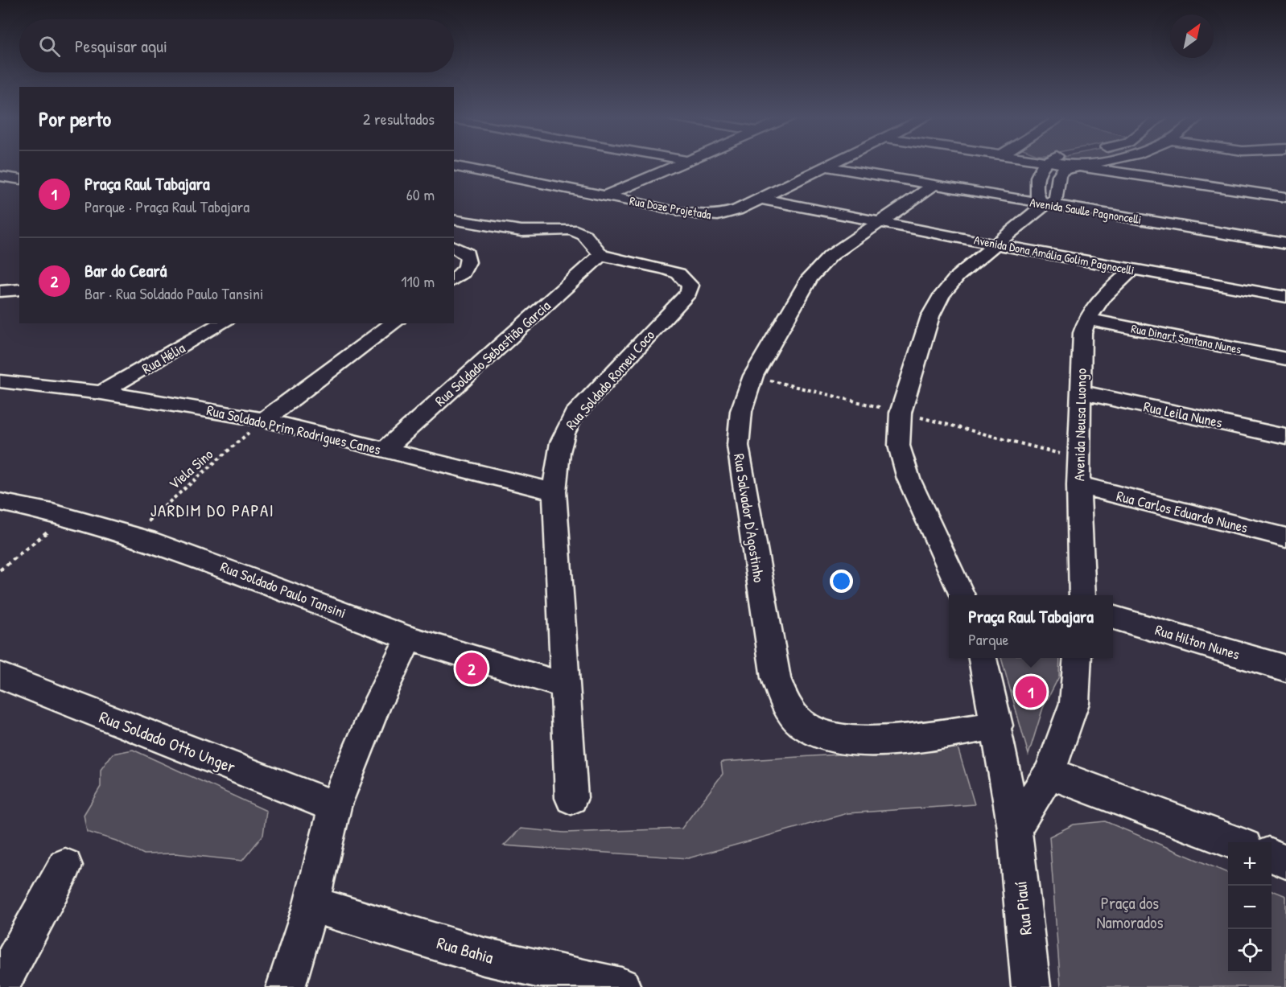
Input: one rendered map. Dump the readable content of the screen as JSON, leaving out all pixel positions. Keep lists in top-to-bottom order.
{
  "streets": {
    "street": [
      "Rua Doze Projetada",
      "Avenida Saulle Pagnoncelli",
      "Avenida Dona Amália Golim Pagnocelli",
      "Rua Dinart Santana Nunes",
      "Rua Soldado Sebastião Garcia",
      "Rua Hélia",
      "Rua Soldado Romeu Coco",
      "Rua Leila Nunes",
      "Avenida Neusa Luongo",
      "Rua Soldado Prim Rodrigues Canes",
      "Rua Carlos Eduardo Nunes",
      "Rua Salvador D'Agostinho",
      "Rua Soldado Paulo Tansini",
      "Rua Hilton Nunes",
      "Rua Soldado Otto Unger",
      "Rua Piauí",
      "Rua Bahia"
    ],
    "path": ["Viela Sino"]
  },
  "crossings": [
    ["Rua Doze Projetada", "Avenida Saulle Pagnoncelli"],
    ["Rua Doze Projetada", "Avenida Dona Amália Golim Pagnocelli"],
    ["Avenida Saulle Pagnoncelli", "Rua Salvador D'Agostinho"],
    ["Avenida Dona Amália Golim Pagnocelli", "Avenida Neusa Luongo"],
    ["Avenida Dona Amália Golim Pagnocelli", "Rua Salvador D'Agostinho"],
    ["Rua Dinart Santana Nunes", "Avenida Neusa Luongo"],
    ["Rua Soldado Sebastião Garcia", "Rua Soldado Romeu Coco"],
    ["Rua Soldado Sebastião Garcia", "Rua Soldado Prim Rodrigues Canes"],
    ["Rua Hélia", "Rua Soldado Prim Rodrigues Canes"],
    ["Rua Soldado Romeu Coco", "Rua Soldado Prim Rodrigues Canes"],
    ["Rua Soldado Romeu Coco", "Rua Soldado Paulo Tansini"],
    ["Rua Leila Nunes", "Avenida Neusa Luongo"],
    ["Avenida Neusa Luongo", "Rua Carlos Eduardo Nunes"],
    ["Rua Soldado Prim Rodrigues Canes", "Viela Sino"],
    ["Viela Sino", "Rua Soldado Paulo Tansini"],
    ["Rua Salvador D'Agostinho", "Rua Piauí"]
  ],
  "districts": ["JARDIM DO PAPAI"],
  "parks": ["Praça dos Namorados"],
  "north": "top right",
  "page": {
    "search": "Pesquisar aqui",
    "heading": ["Por perto", "2 resultados"],
    "list": [
      {
        "mark": "1",
        "name": "Praça Raul Tabajara",
        "note": "Parque · Praça Raul Tabajara",
        "value": "60 m"
      },
      {
        "mark": "2",
        "name": "Bar do Ceará",
        "note": "Bar · Rua Soldado Paulo Tansini",
        "value": "110 m"
      }
    ],
    "popup": ["Praça Raul Tabajara", "Parque"],
    "pins": ["2", "1"],
    "map_buttons": ["+", "−"]
  }
}
